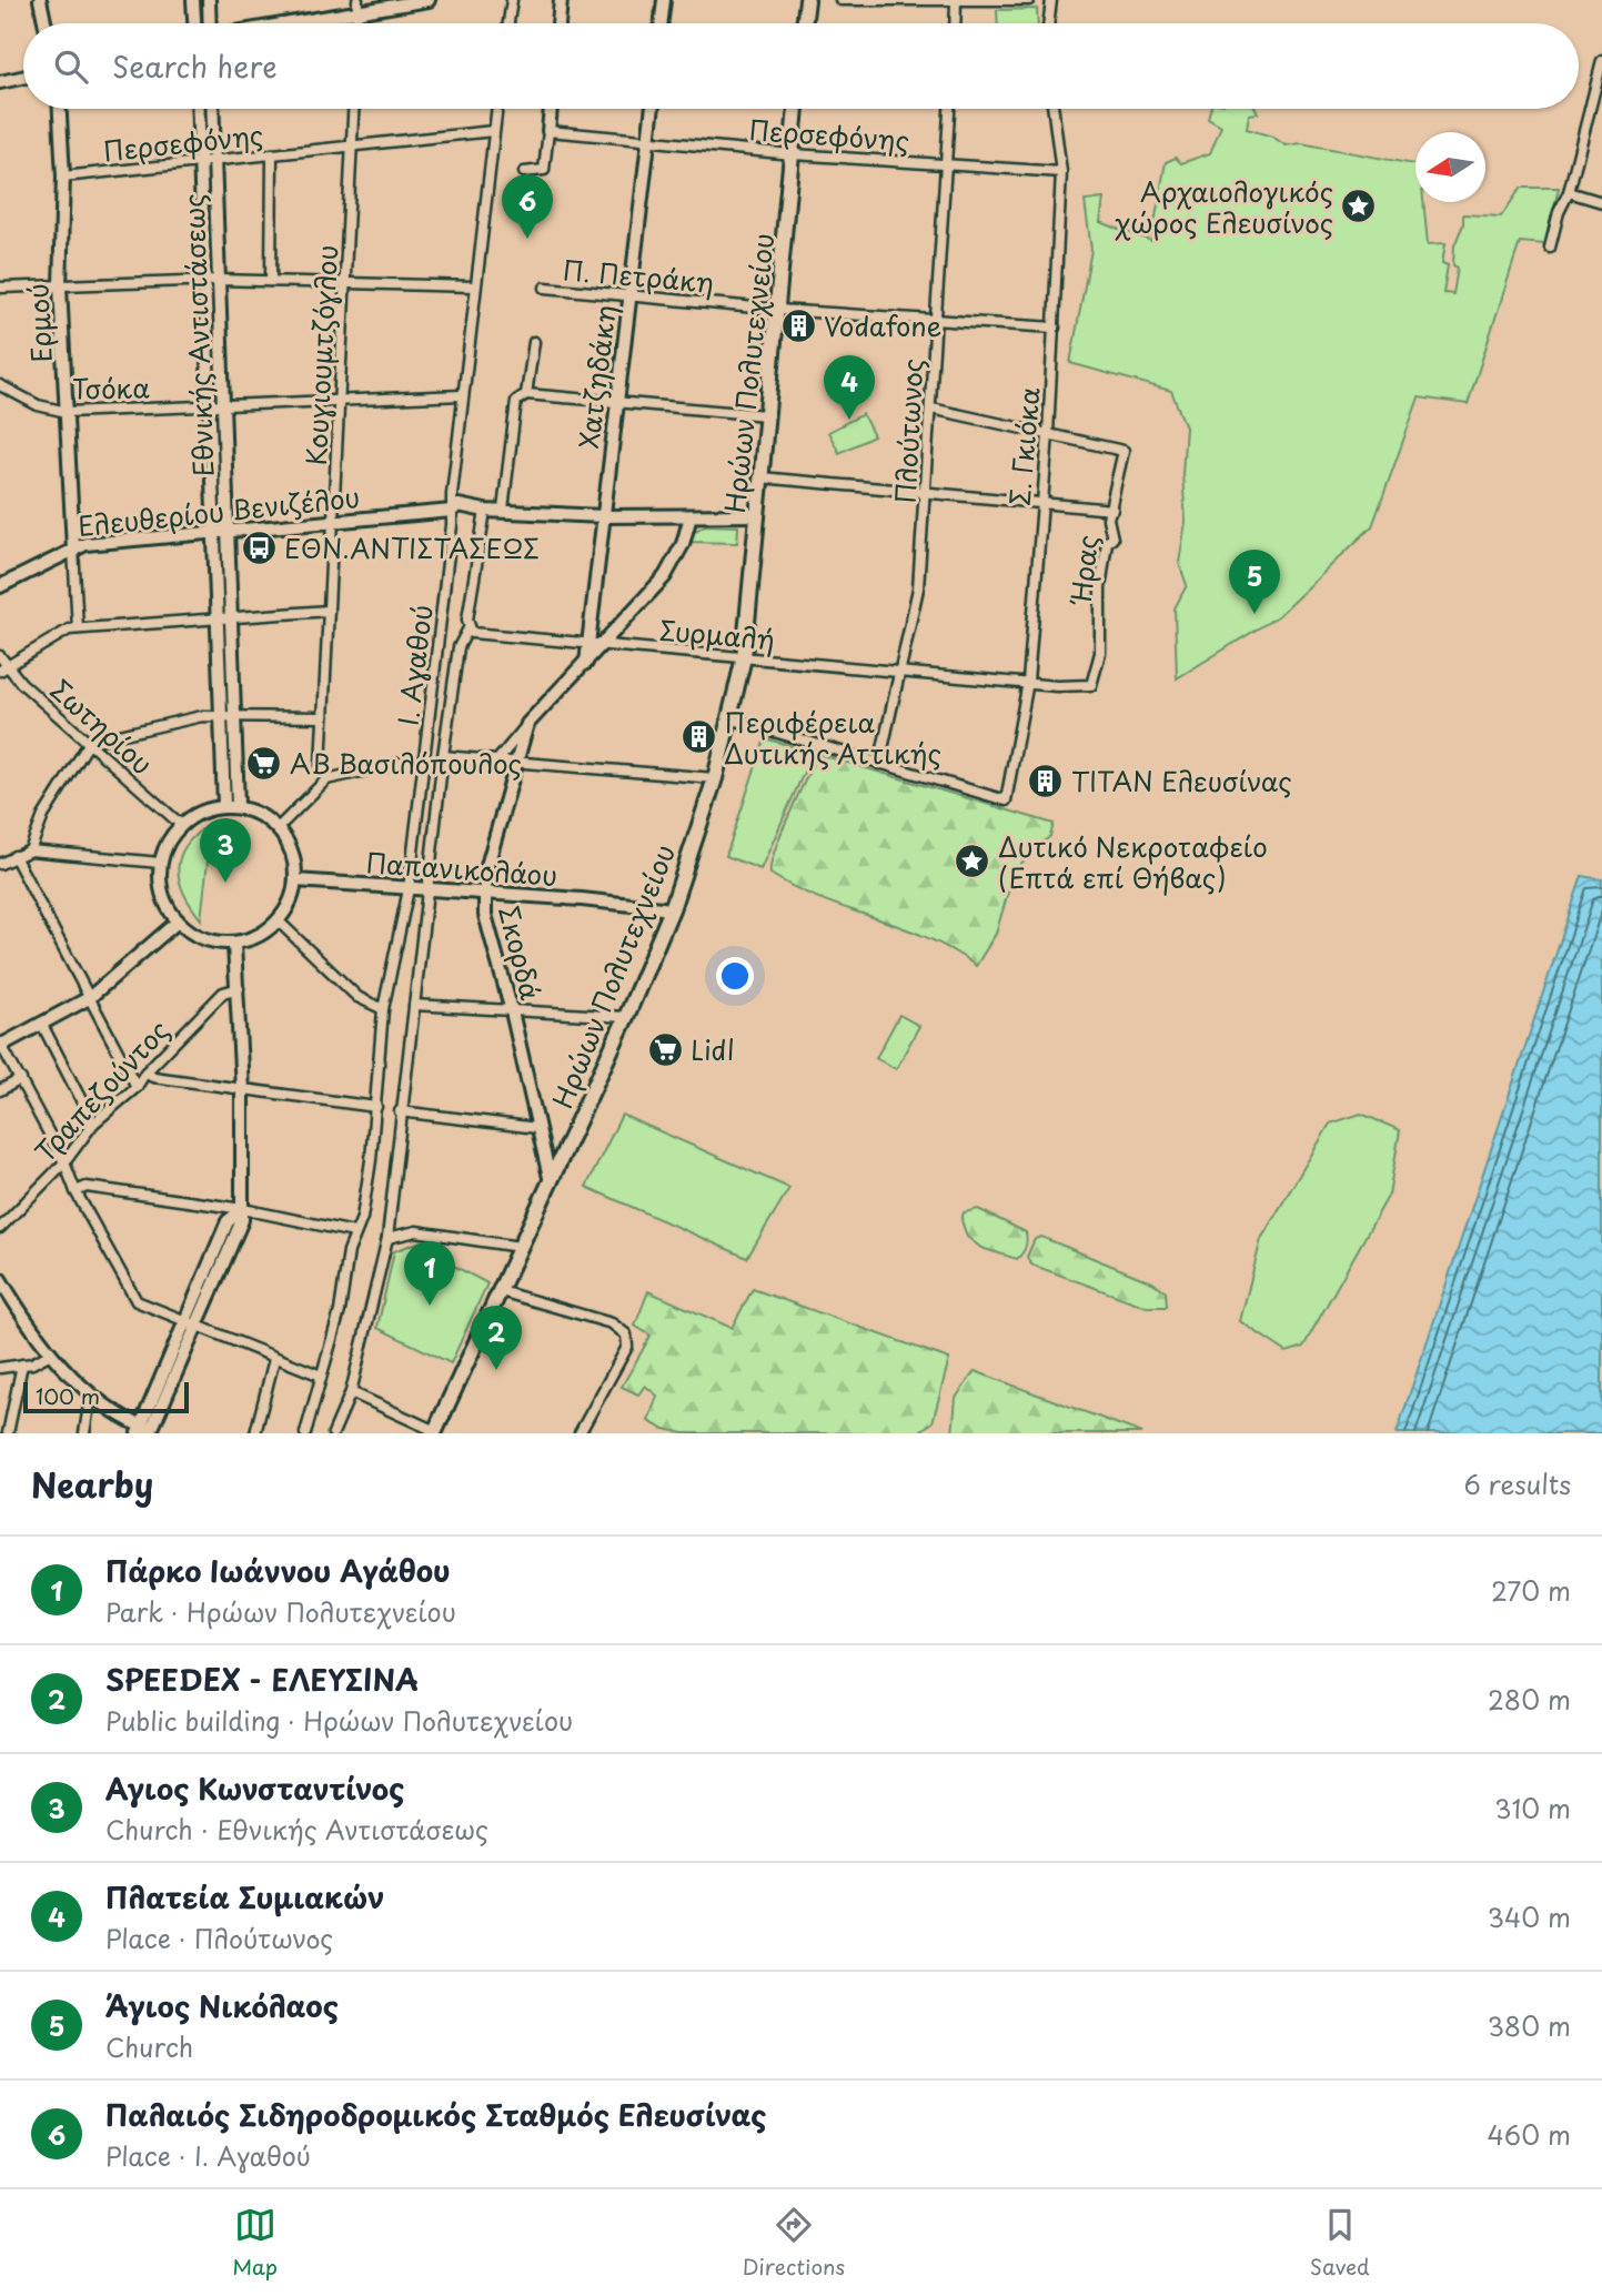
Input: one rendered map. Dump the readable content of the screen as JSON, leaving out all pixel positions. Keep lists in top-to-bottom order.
{
  "streets": {
    "main road": ["Ηρώων Πολυτεχνείου"],
    "street": [
      "Περσεφόνης",
      "Π. Πετράκη",
      "Ερμού",
      "Εθνικής Αντιστάσεως",
      "Κουγιουμτζόγλου",
      "Χατζηδάκη",
      "Τσόκα",
      "Πλούτωνος",
      "Σ. Γκιόκα",
      "Ελευθερίου Βενιζέλου",
      "Ήρας",
      "Συρμαλή",
      "Ι. Αγαθού",
      "Σωτηρίου",
      "Παπανικολάου",
      "Σκορδά",
      "Τραπεζούντος"
    ]
  },
  "crossings": [
    ["Περσεφόνης", "Ερμού"],
    ["Περσεφόνης", "Εθνικής Αντιστάσεως"],
    ["Περσεφόνης", "Κουγιουμτζόγλου"],
    ["Περσεφόνης", "Ηρώων Πολυτεχνείου"],
    ["Περσεφόνης", "Χατζηδάκη"],
    ["Περσεφόνης", "Πλούτωνος"],
    ["Περσεφόνης", "Σ. Γκιόκα"],
    ["Περσεφόνης", "Ι. Αγαθού"],
    ["Π. Πετράκη", "Ηρώων Πολυτεχνείου"],
    ["Π. Πετράκη", "Χατζηδάκη"],
    ["Π. Πετράκη", "Πλούτωνος"],
    ["Π. Πετράκη", "Σ. Γκιόκα"],
    ["Ερμού", "Τσόκα"],
    ["Ερμού", "Ελευθερίου Βενιζέλου"],
    ["Εθνικής Αντιστάσεως", "Τσόκα"],
    ["Εθνικής Αντιστάσεως", "Ελευθερίου Βενιζέλου"],
    ["Εθνικής Αντιστάσεως", "Σωτηρίου"],
    ["Εθνικής Αντιστάσεως", "Παπανικολάου"],
    ["Κουγιουμτζόγλου", "Τσόκα"],
    ["Κουγιουμτζόγλου", "Ελευθερίου Βενιζέλου"],
    ["Ηρώων Πολυτεχνείου", "Ελευθερίου Βενιζέλου"],
    ["Ηρώων Πολυτεχνείου", "Συρμαλή"],
    ["Ηρώων Πολυτεχνείου", "Παπανικολάου"],
    ["Ηρώων Πολυτεχνείου", "Σκορδά"],
    ["Χατζηδάκη", "Ελευθερίου Βενιζέλου"],
    ["Χατζηδάκη", "Συρμαλή"],
    ["Χατζηδάκη", "Σκορδά"],
    ["Τσόκα", "Ι. Αγαθού"],
    ["Πλούτωνος", "Σ. Γκιόκα"],
    ["Πλούτωνος", "Συρμαλή"],
    ["Σ. Γκιόκα", "Ήρας"],
    ["Σ. Γκιόκα", "Συρμαλή"],
    ["Ελευθερίου Βενιζέλου", "Ι. Αγαθού"],
    ["Ελευθερίου Βενιζέλου", "Σκορδά"],
    ["Ήρας", "Συρμαλή"],
    ["Συρμαλή", "Σκορδά"],
    ["Ι. Αγαθού", "Παπανικολάου"],
    ["Σωτηρίου", "Παπανικολάου"],
    ["Παπανικολάου", "Σκορδά"]
  ],
  "places": {
    "place": ["Αρχαιολογικός χώρος Ελευσίνος", "Δυτικό Νεκροταφείο (Επτά επί Θήβας)"],
    "building": ["Vodafone", "Περιφέρεια Δυτικής Αττικής", "TITAN Ελευσίνας"],
    "bus stop": ["ΕΘΝ.ΑΝΤΙΣΤΑΣΕΩΣ"],
    "supermarket": ["ΑΒ Βασιλόπουλος", "Lidl"]
  },
  "scale_bar": "100 m",
  "north": "left",
  "page": {
    "search": "Search here",
    "pins": [
      "6",
      "4",
      "5",
      "3",
      "1",
      "2"
    ],
    "scale": "100 m",
    "heading": ["Nearby", "6 results"],
    "list": [
      {
        "mark": "1",
        "name": "Πάρκο Ιωάννου Αγάθου",
        "note": "Park · Ηρώων Πολυτεχνείου",
        "value": "270 m"
      },
      {
        "mark": "2",
        "name": "SPEEDEX - ΕΛΕΥΣΙΝΑ",
        "note": "Public building · Ηρώων Πολυτεχνείου",
        "value": "280 m"
      },
      {
        "mark": "3",
        "name": "Αγιος Κωνσταντίνος",
        "note": "Church · Εθνικής Αντιστάσεως",
        "value": "310 m"
      },
      {
        "mark": "4",
        "name": "Πλατεία Συμιακών",
        "note": "Place · Πλούτωνος",
        "value": "340 m"
      },
      {
        "mark": "5",
        "name": "Άγιος Νικόλαος",
        "note": "Church",
        "value": "380 m"
      },
      {
        "mark": "6",
        "name": "Παλαιός Σιδηροδρομικός Σταθμός Ελευσίνας",
        "note": "Place · Ι. Αγαθού",
        "value": "460 m"
      }
    ],
    "nav": ["Map", "Directions", "Saved"]
  }
}
